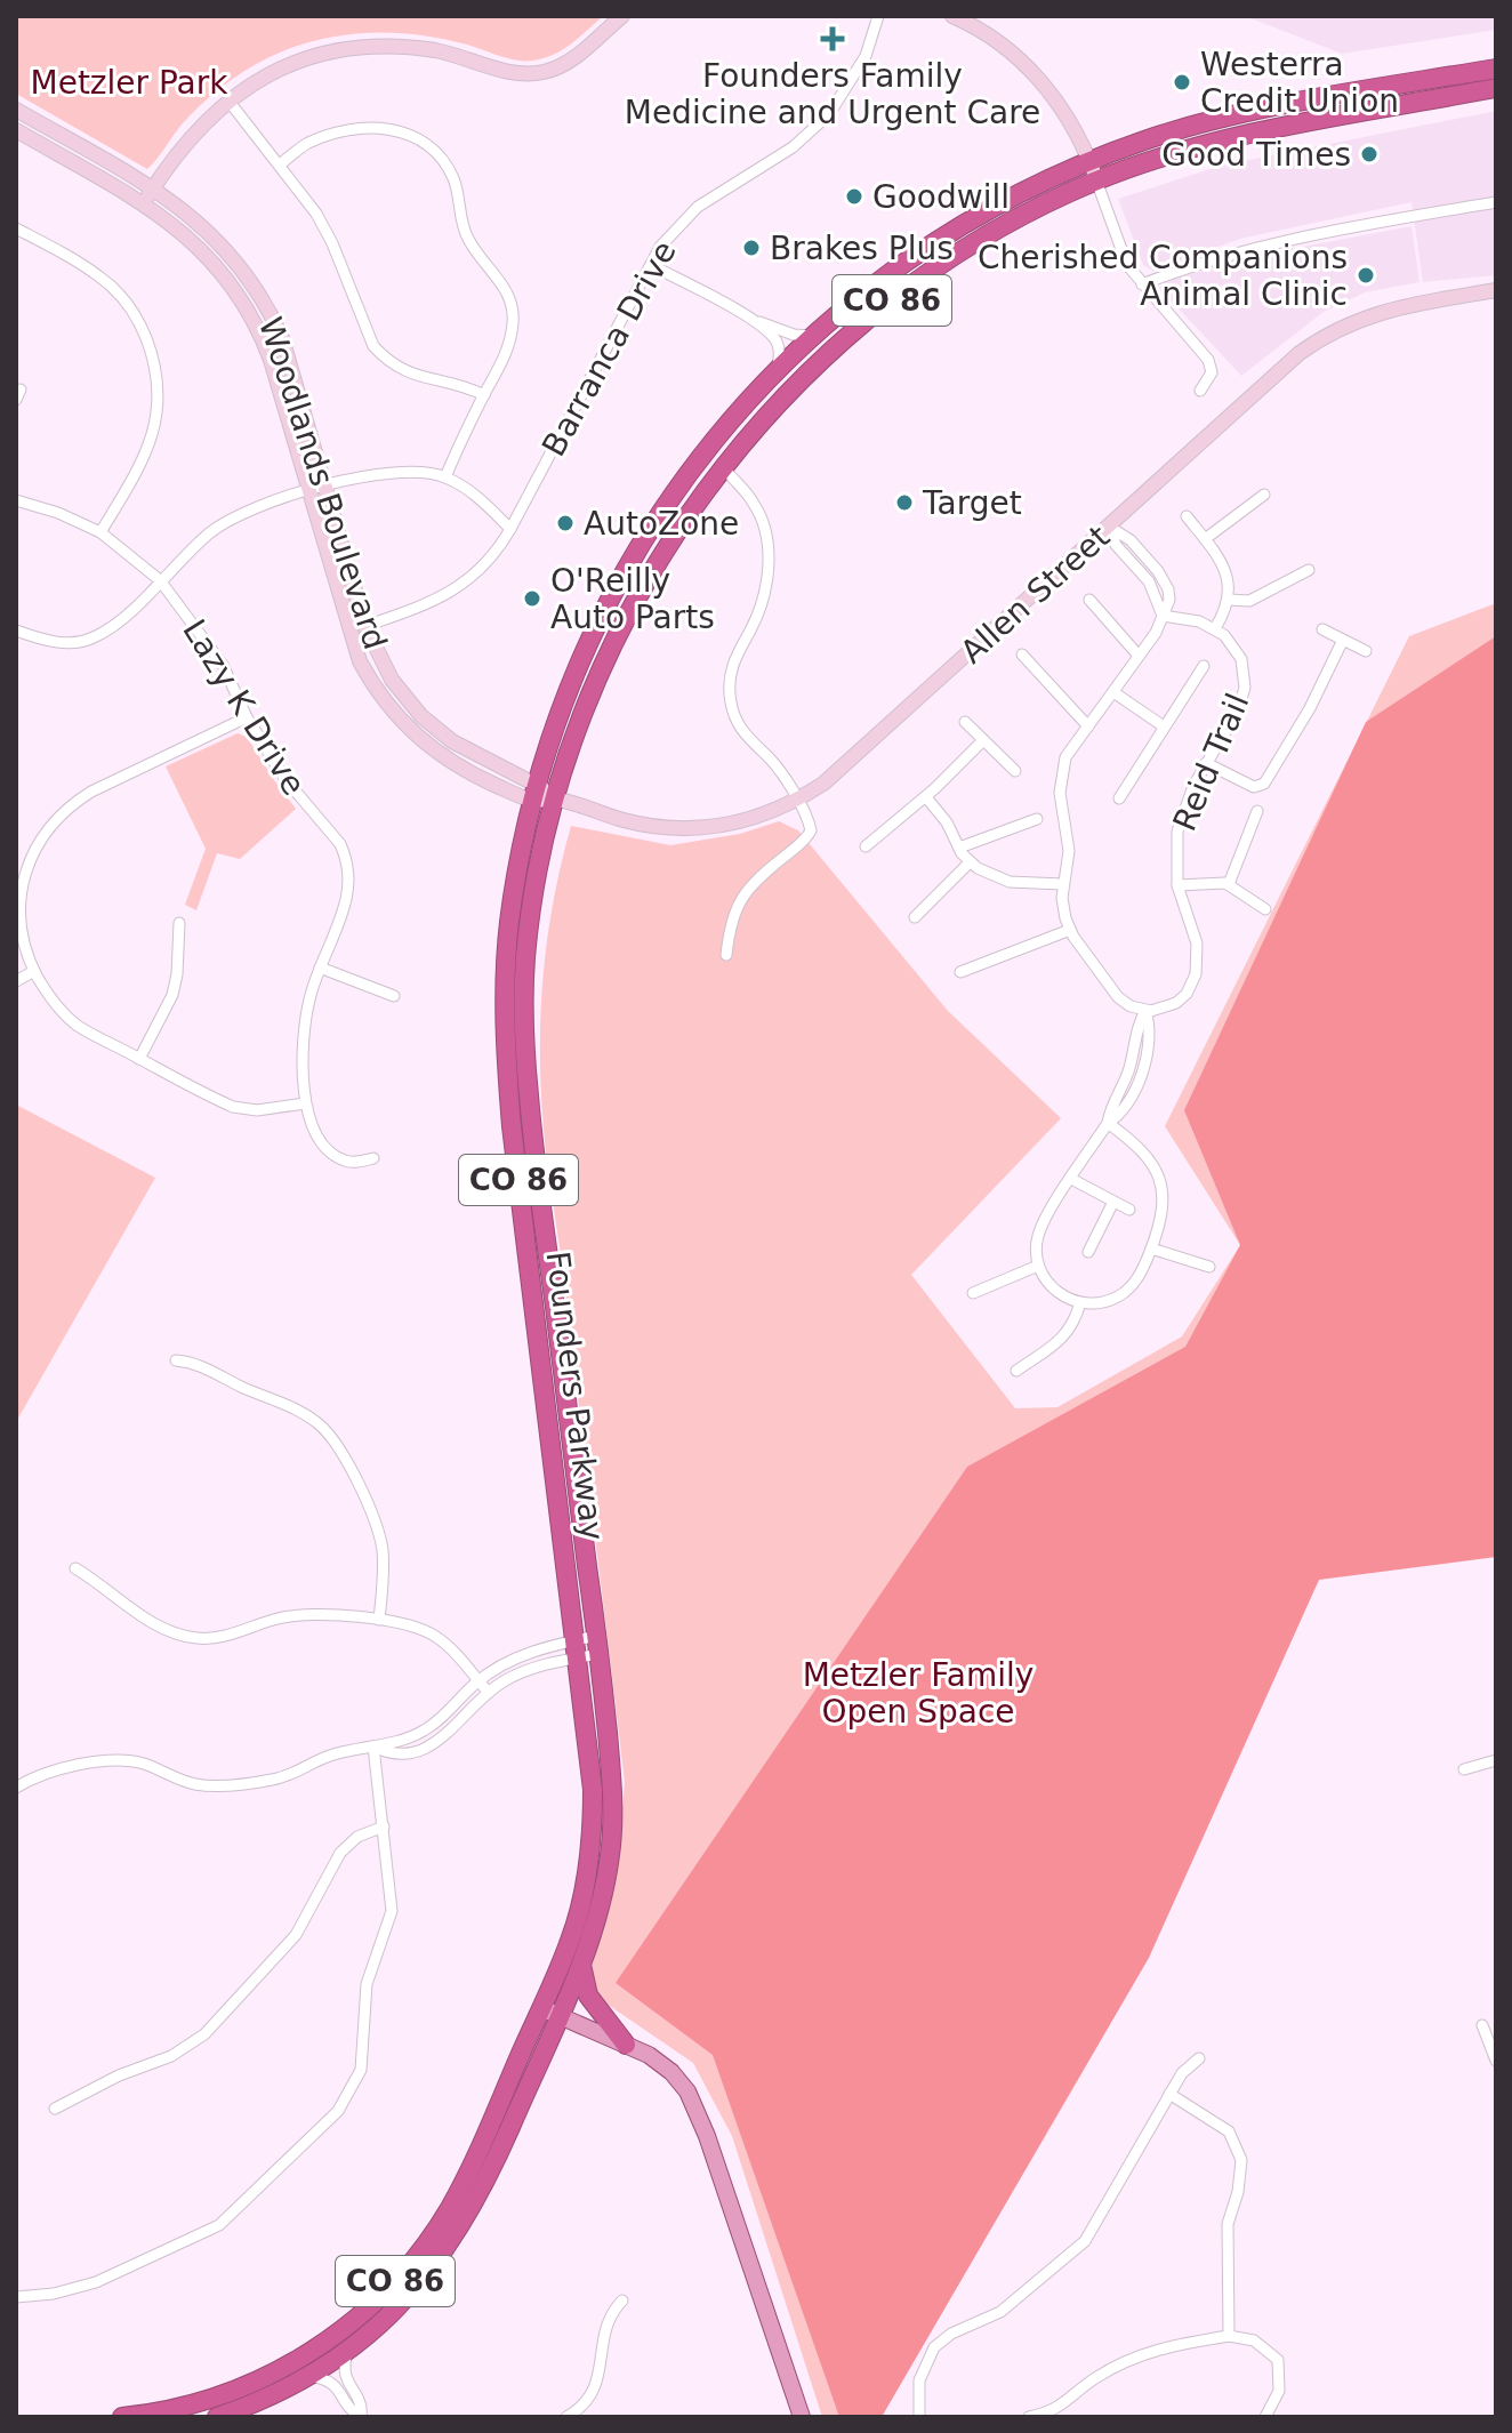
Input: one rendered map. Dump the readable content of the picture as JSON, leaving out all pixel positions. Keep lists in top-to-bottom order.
{
  "streets": {
    "highway": ["CO 86", "Founders Parkway"],
    "street": [
      "Barranca Drive",
      "Woodlands Boulevard",
      "Allen Street",
      "Lazy K Drive",
      "Reid Trail"
    ]
  },
  "crossings": [
    ["Barranca Drive", "Woodlands Boulevard"],
    ["Woodlands Boulevard", "Allen Street"],
    ["Woodlands Boulevard", "Founders Parkway"],
    ["Allen Street", "Founders Parkway"]
  ],
  "parks": ["Metzler Park", "Metzler Family Open Space"],
  "places": {
    "health": ["Founders Family Medicine and Urgent Care"],
    "other": [
      "Westerra Credit Union",
      "Good Times",
      "Goodwill",
      "Brakes Plus",
      "Cherished Companions Animal Clinic",
      "Target",
      "AutoZone",
      "O'Reilly Auto Parts"
    ]
  }
}
